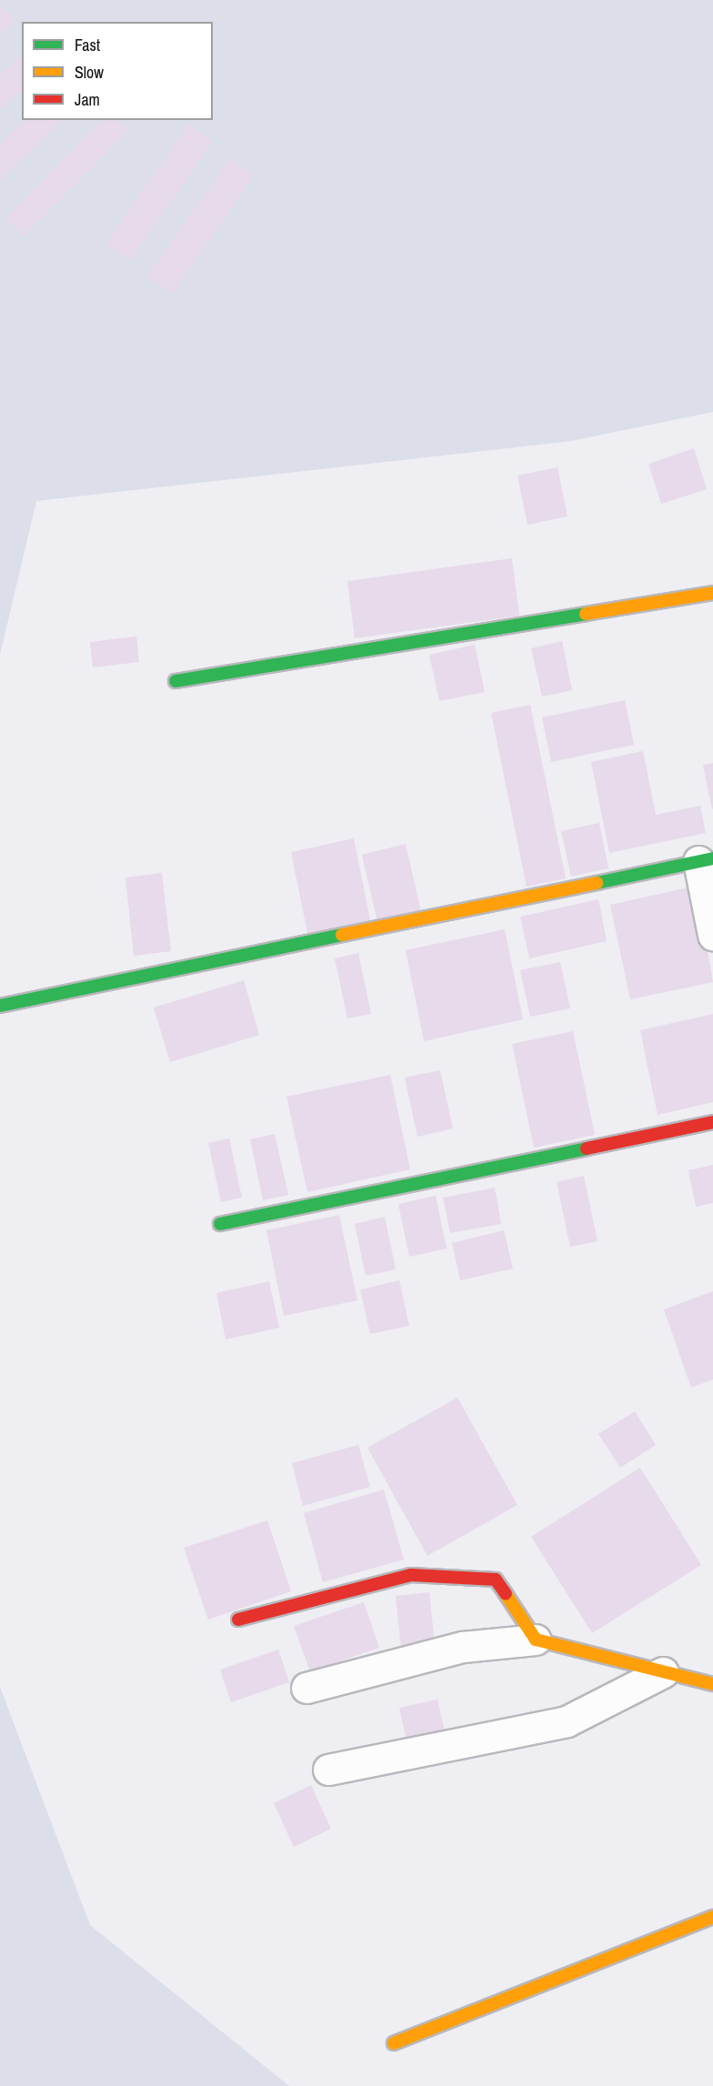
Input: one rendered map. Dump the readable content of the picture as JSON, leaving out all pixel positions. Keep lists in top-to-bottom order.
{
  "legend": ["Fast", "Slow", "Jam"]
}
